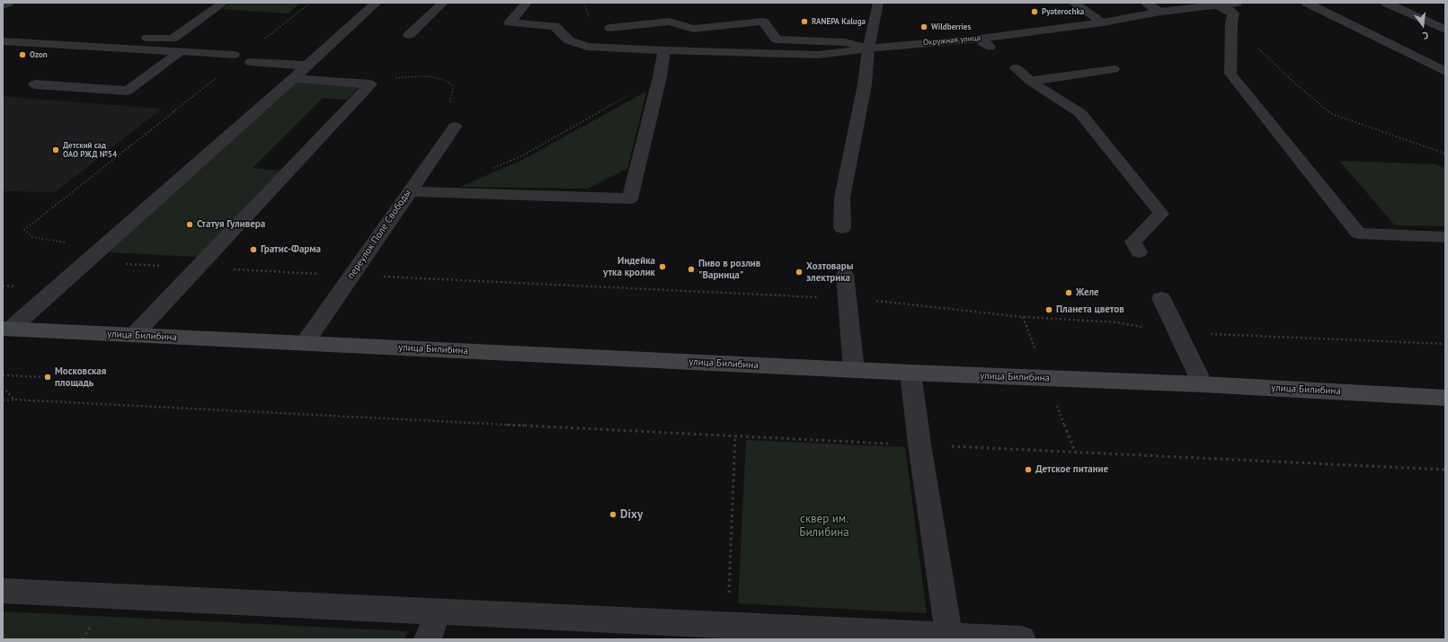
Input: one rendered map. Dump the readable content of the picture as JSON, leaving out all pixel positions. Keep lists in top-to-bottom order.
{
  "streets": {
    "main road": ["улица Билибина"],
    "street": ["Окружная улица", "переулок Поле Свободы"]
  },
  "crossings": [
    ["переулок Поле Свободы", "улица Билибина"]
  ],
  "parks": ["сквер им. Билибина"],
  "places": [
    "Pyaterochka",
    "RANEPA Kaluga",
    "Wildberries",
    "Ozon",
    "Детский сад ОАО РЖД №54",
    "Статуя Гуливера",
    "Гратис-Фарма",
    "Индейка утка кролик",
    "Пиво в розлив \"Варница\"",
    "Хозтовары электрика",
    "Желе",
    "Планета цветов",
    "Московская площадь",
    "Детское питание",
    "Dixy"
  ],
  "north": "bottom"
}
